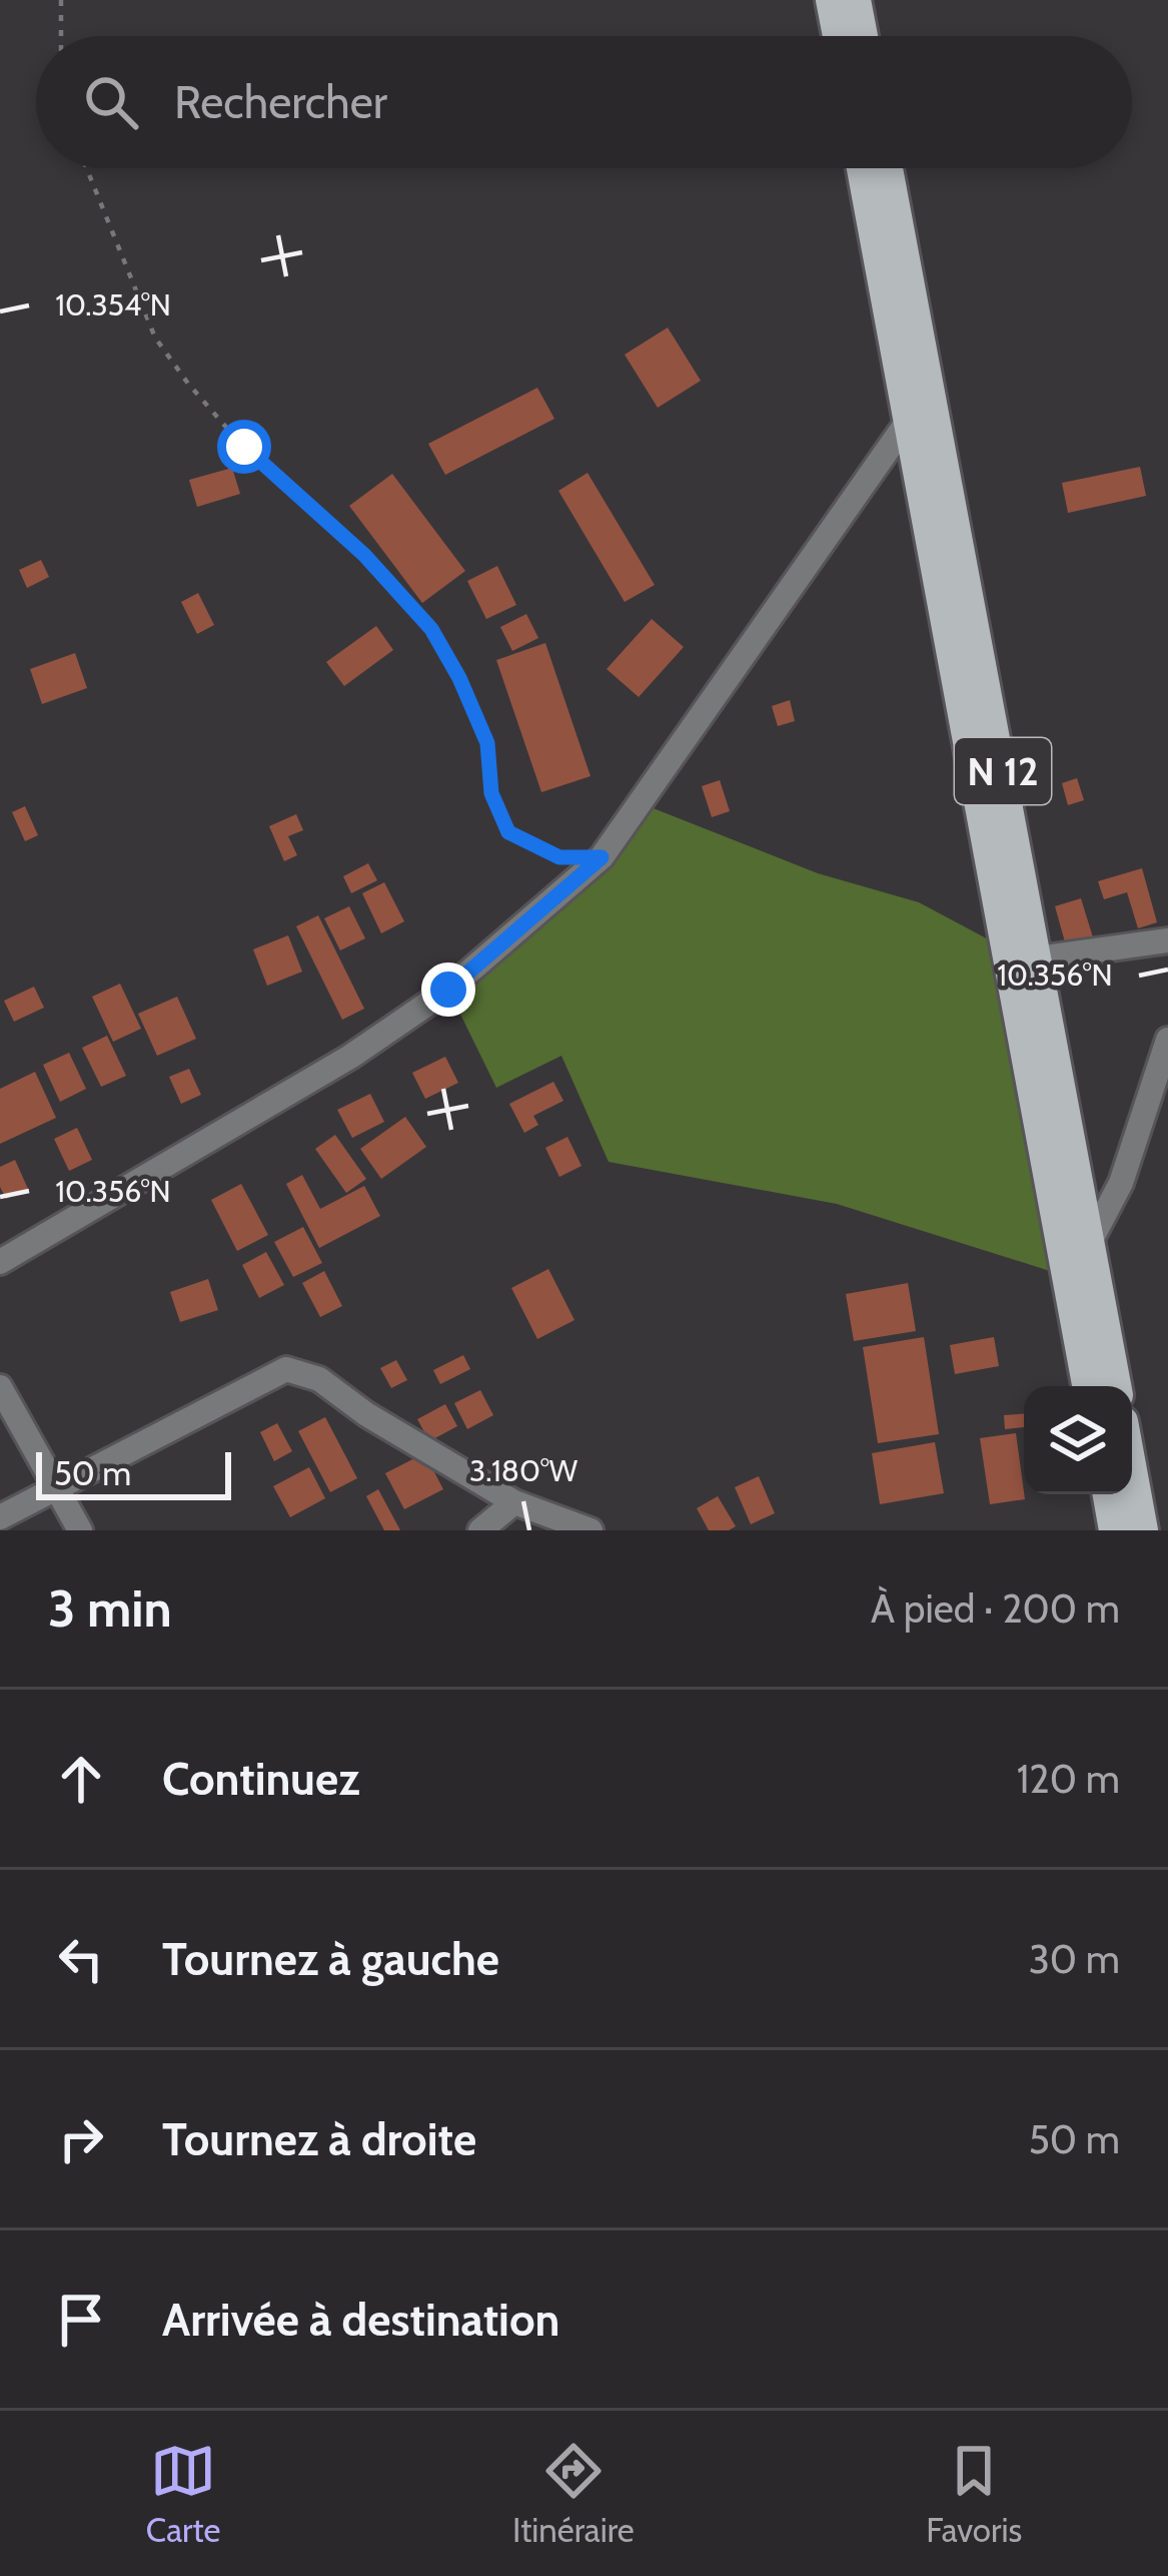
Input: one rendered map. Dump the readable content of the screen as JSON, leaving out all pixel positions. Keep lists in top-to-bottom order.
{
  "streets": {
    "main road": ["N 12"]
  },
  "scale_bar": "50 m",
  "page": {
    "search": "Rechercher",
    "scale": "50 m",
    "heading": ["3 min", "À pied · 200 m"],
    "list": [
      ["Continuez", "120 m"],
      ["Tournez à gauche", "30 m"],
      ["Tournez à droite", "50 m"],
      "Arrivée à destination"
    ],
    "nav": ["Carte", "Itinéraire", "Favoris"]
  },
  "coordinates": ["10.354°N", "10.356°N", "3.180°W"]
}
